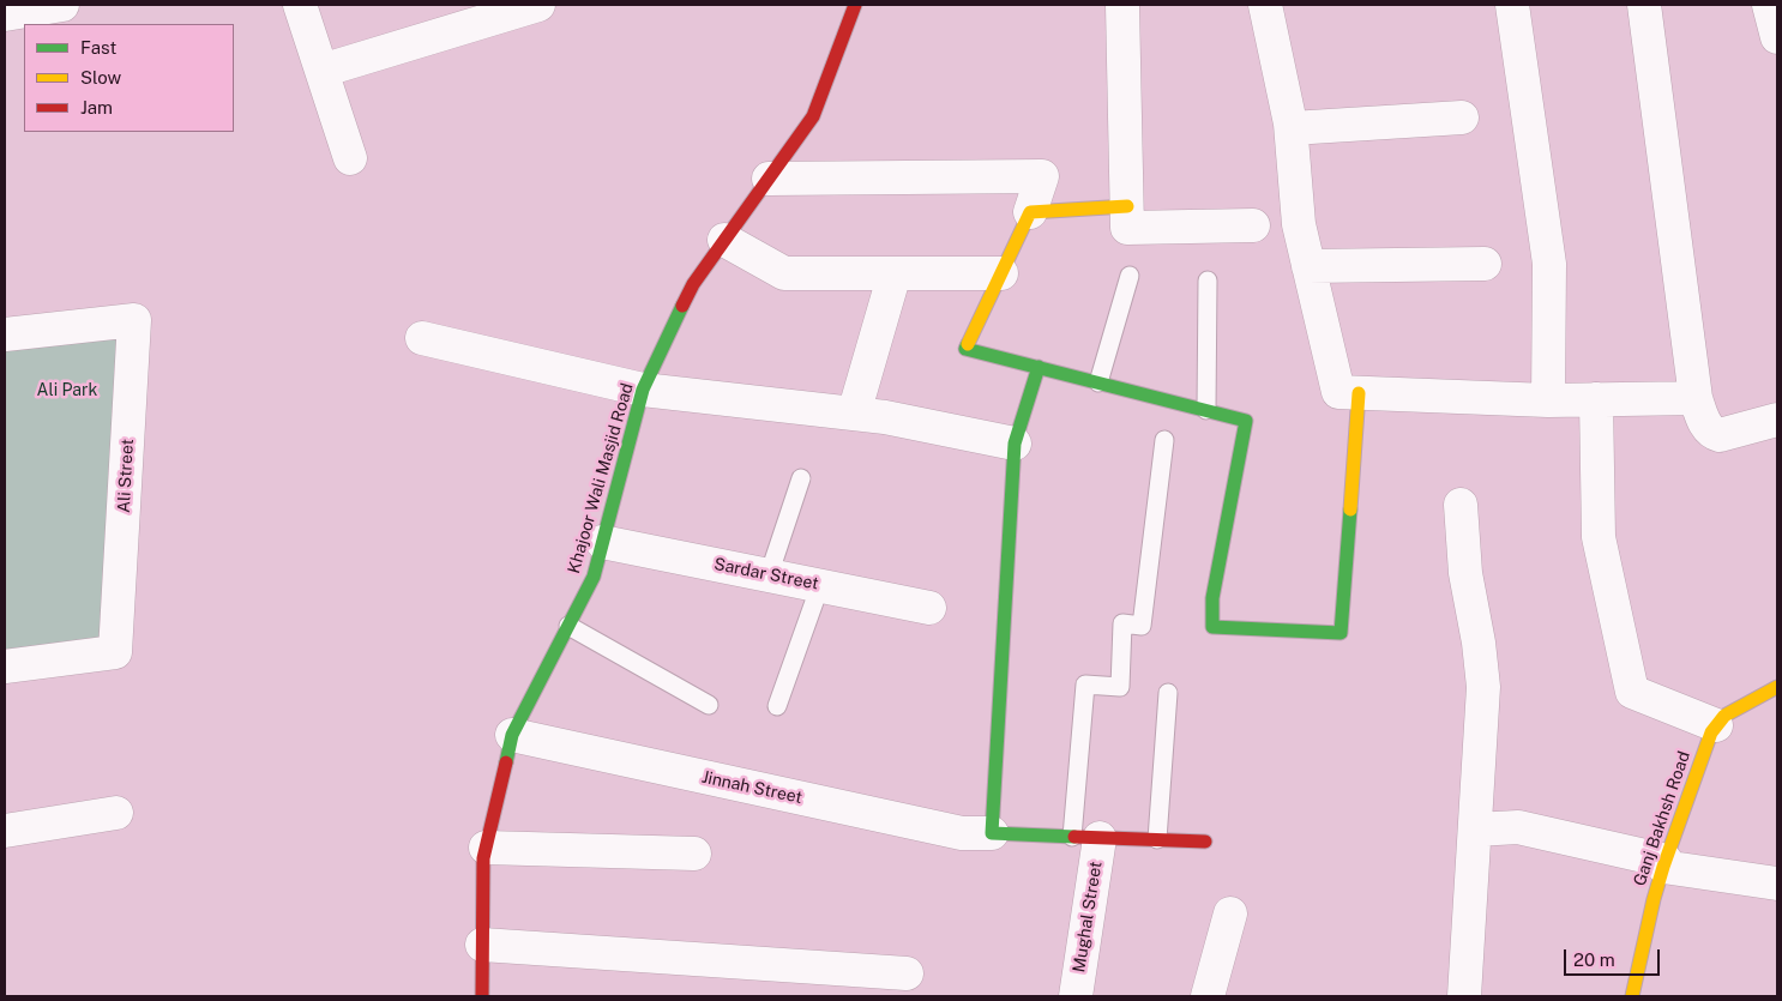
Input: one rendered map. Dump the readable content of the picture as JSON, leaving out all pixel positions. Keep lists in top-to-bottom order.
{
  "streets": {
    "street": [
      "Ali Street",
      "Khajoor Wali Masjid Road",
      "Sardar Street",
      "Jinnah Street",
      "Ganj Bakhsh Road",
      "Mughal Street"
    ]
  },
  "crossings": [
    ["Khajoor Wali Masjid Road", "Sardar Street"],
    ["Khajoor Wali Masjid Road", "Jinnah Street"]
  ],
  "parks": ["Ali Park"],
  "legend": ["Fast", "Slow", "Jam"],
  "scale_bar": "20 m"
}
